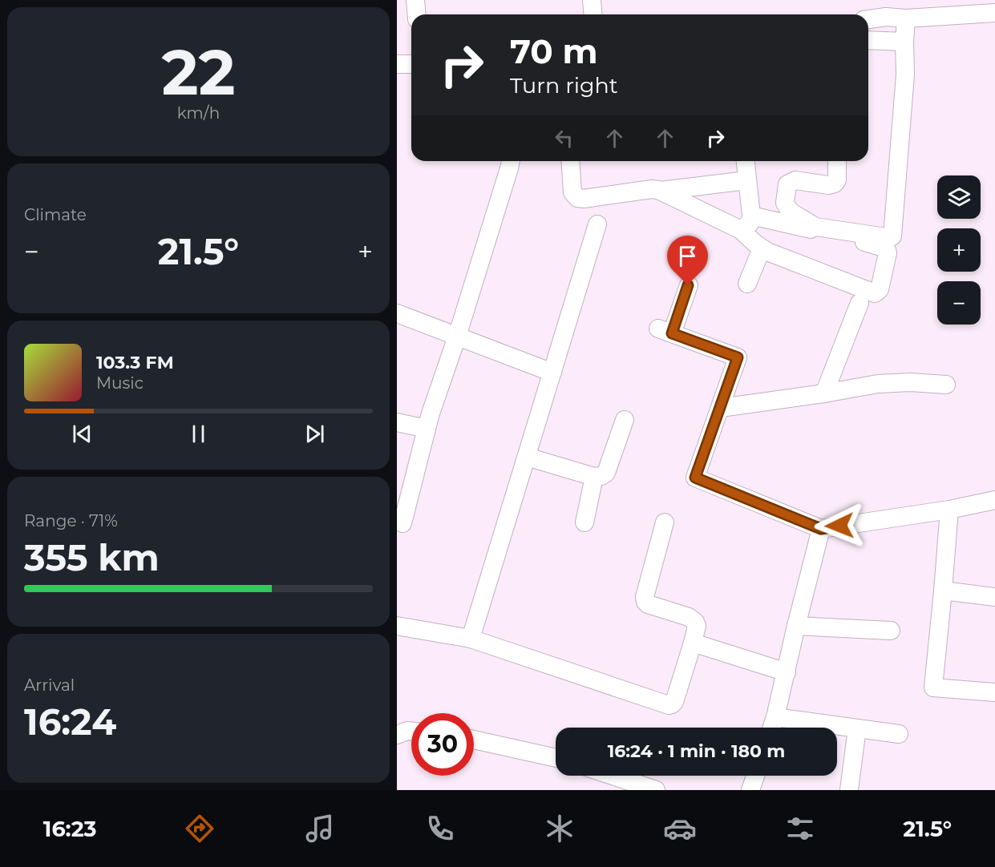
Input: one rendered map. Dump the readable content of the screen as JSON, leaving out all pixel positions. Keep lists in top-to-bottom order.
{
  "page": {
    "tile": [
      ["22", "km/h"],
      "Climate",
      ["Range · 71%", "355 km"],
      ["Arrival", "16:24"]
    ],
    "turn": ["70 m", "Turn right"],
    "map_buttons": ["+", "−"],
    "heat": ["−", "21.5°", "+"],
    "song": ["103.3 FM", "Music"],
    "limit": "30",
    "trip": "16:24 · 1 min · 180 m",
    "tabs": ["16:23", "21.5°"]
  }
}
